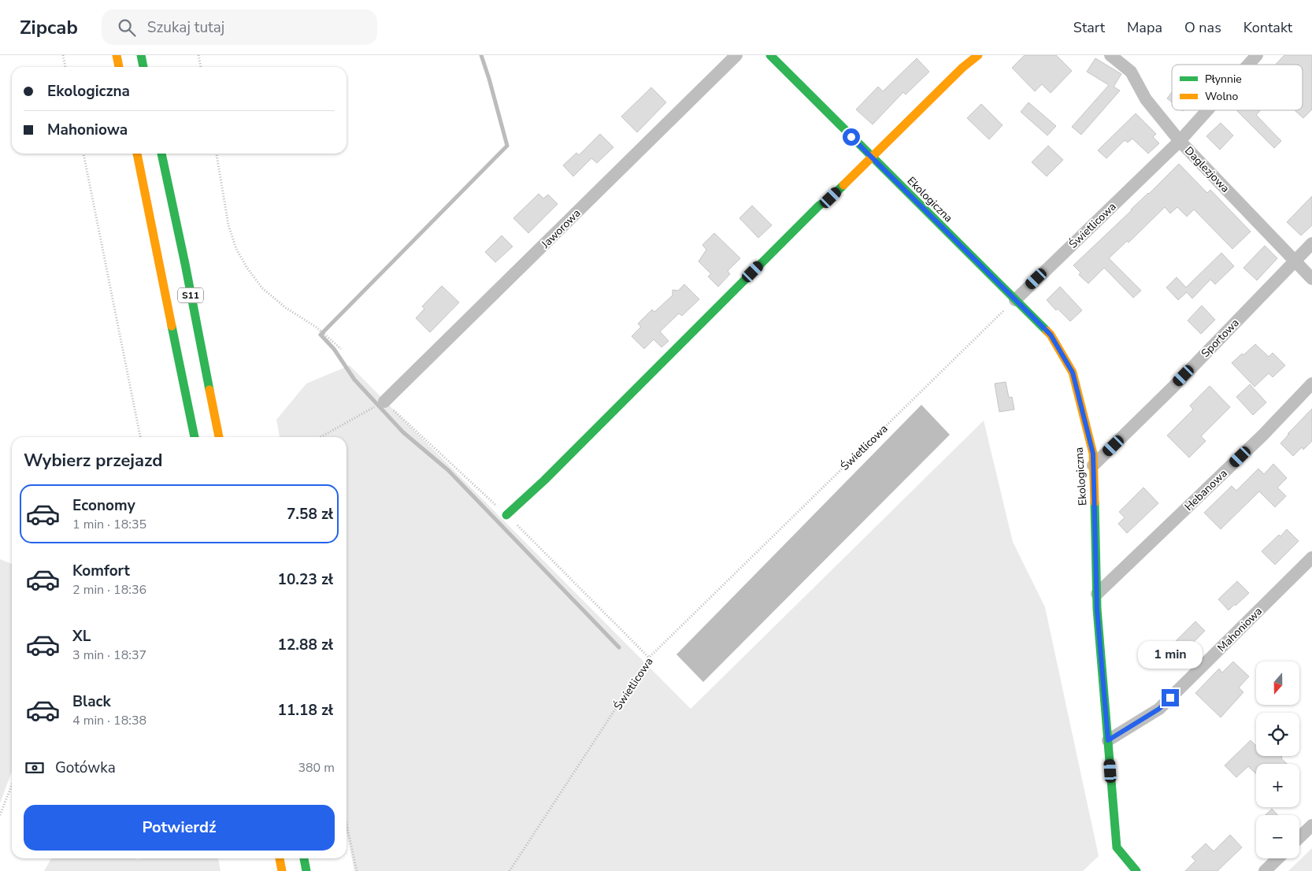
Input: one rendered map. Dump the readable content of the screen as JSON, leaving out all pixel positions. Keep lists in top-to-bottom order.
{
  "streets": {
    "main road": ["Ekologiczna", "S11"],
    "street": [
      "Daglezjowa",
      "Świetlicowa",
      "Jaworowa",
      "Sportowa",
      "Hebanowa",
      "Mahoniowa"
    ]
  },
  "crossings": [
    ["Daglezjowa", "Świetlicowa"],
    ["Daglezjowa", "Sportowa"],
    ["Ekologiczna", "Świetlicowa"],
    ["Ekologiczna", "Sportowa"],
    ["Ekologiczna", "Hebanowa"],
    ["Ekologiczna", "Mahoniowa"]
  ],
  "legend": ["Płynnie", "Wolno"],
  "north": "bottom",
  "page": {
    "header": "Zipcab",
    "search": "Szukaj tutaj",
    "nav": [
      "Start",
      "Mapa",
      "O nas",
      "Kontakt"
    ],
    "banner": ["Ekologiczna", "Mahoniowa"],
    "heading": "Wybierz przejazd",
    "list": [
      {
        "name": "Economy",
        "note": "1 min · 18:35",
        "value": "7.58 zł"
      },
      {
        "name": "Komfort",
        "note": "2 min · 18:36",
        "value": "10.23 zł"
      },
      {
        "name": "XL",
        "note": "3 min · 18:37",
        "value": "12.88 zł"
      },
      {
        "name": "Black",
        "note": "4 min · 18:38",
        "value": "11.18 zł"
      }
    ],
    "bubble": "1 min",
    "map_buttons": ["+", "−"],
    "pay": ["Gotówka", "380 m"],
    "buttons": "Potwierdź"
  }
}
